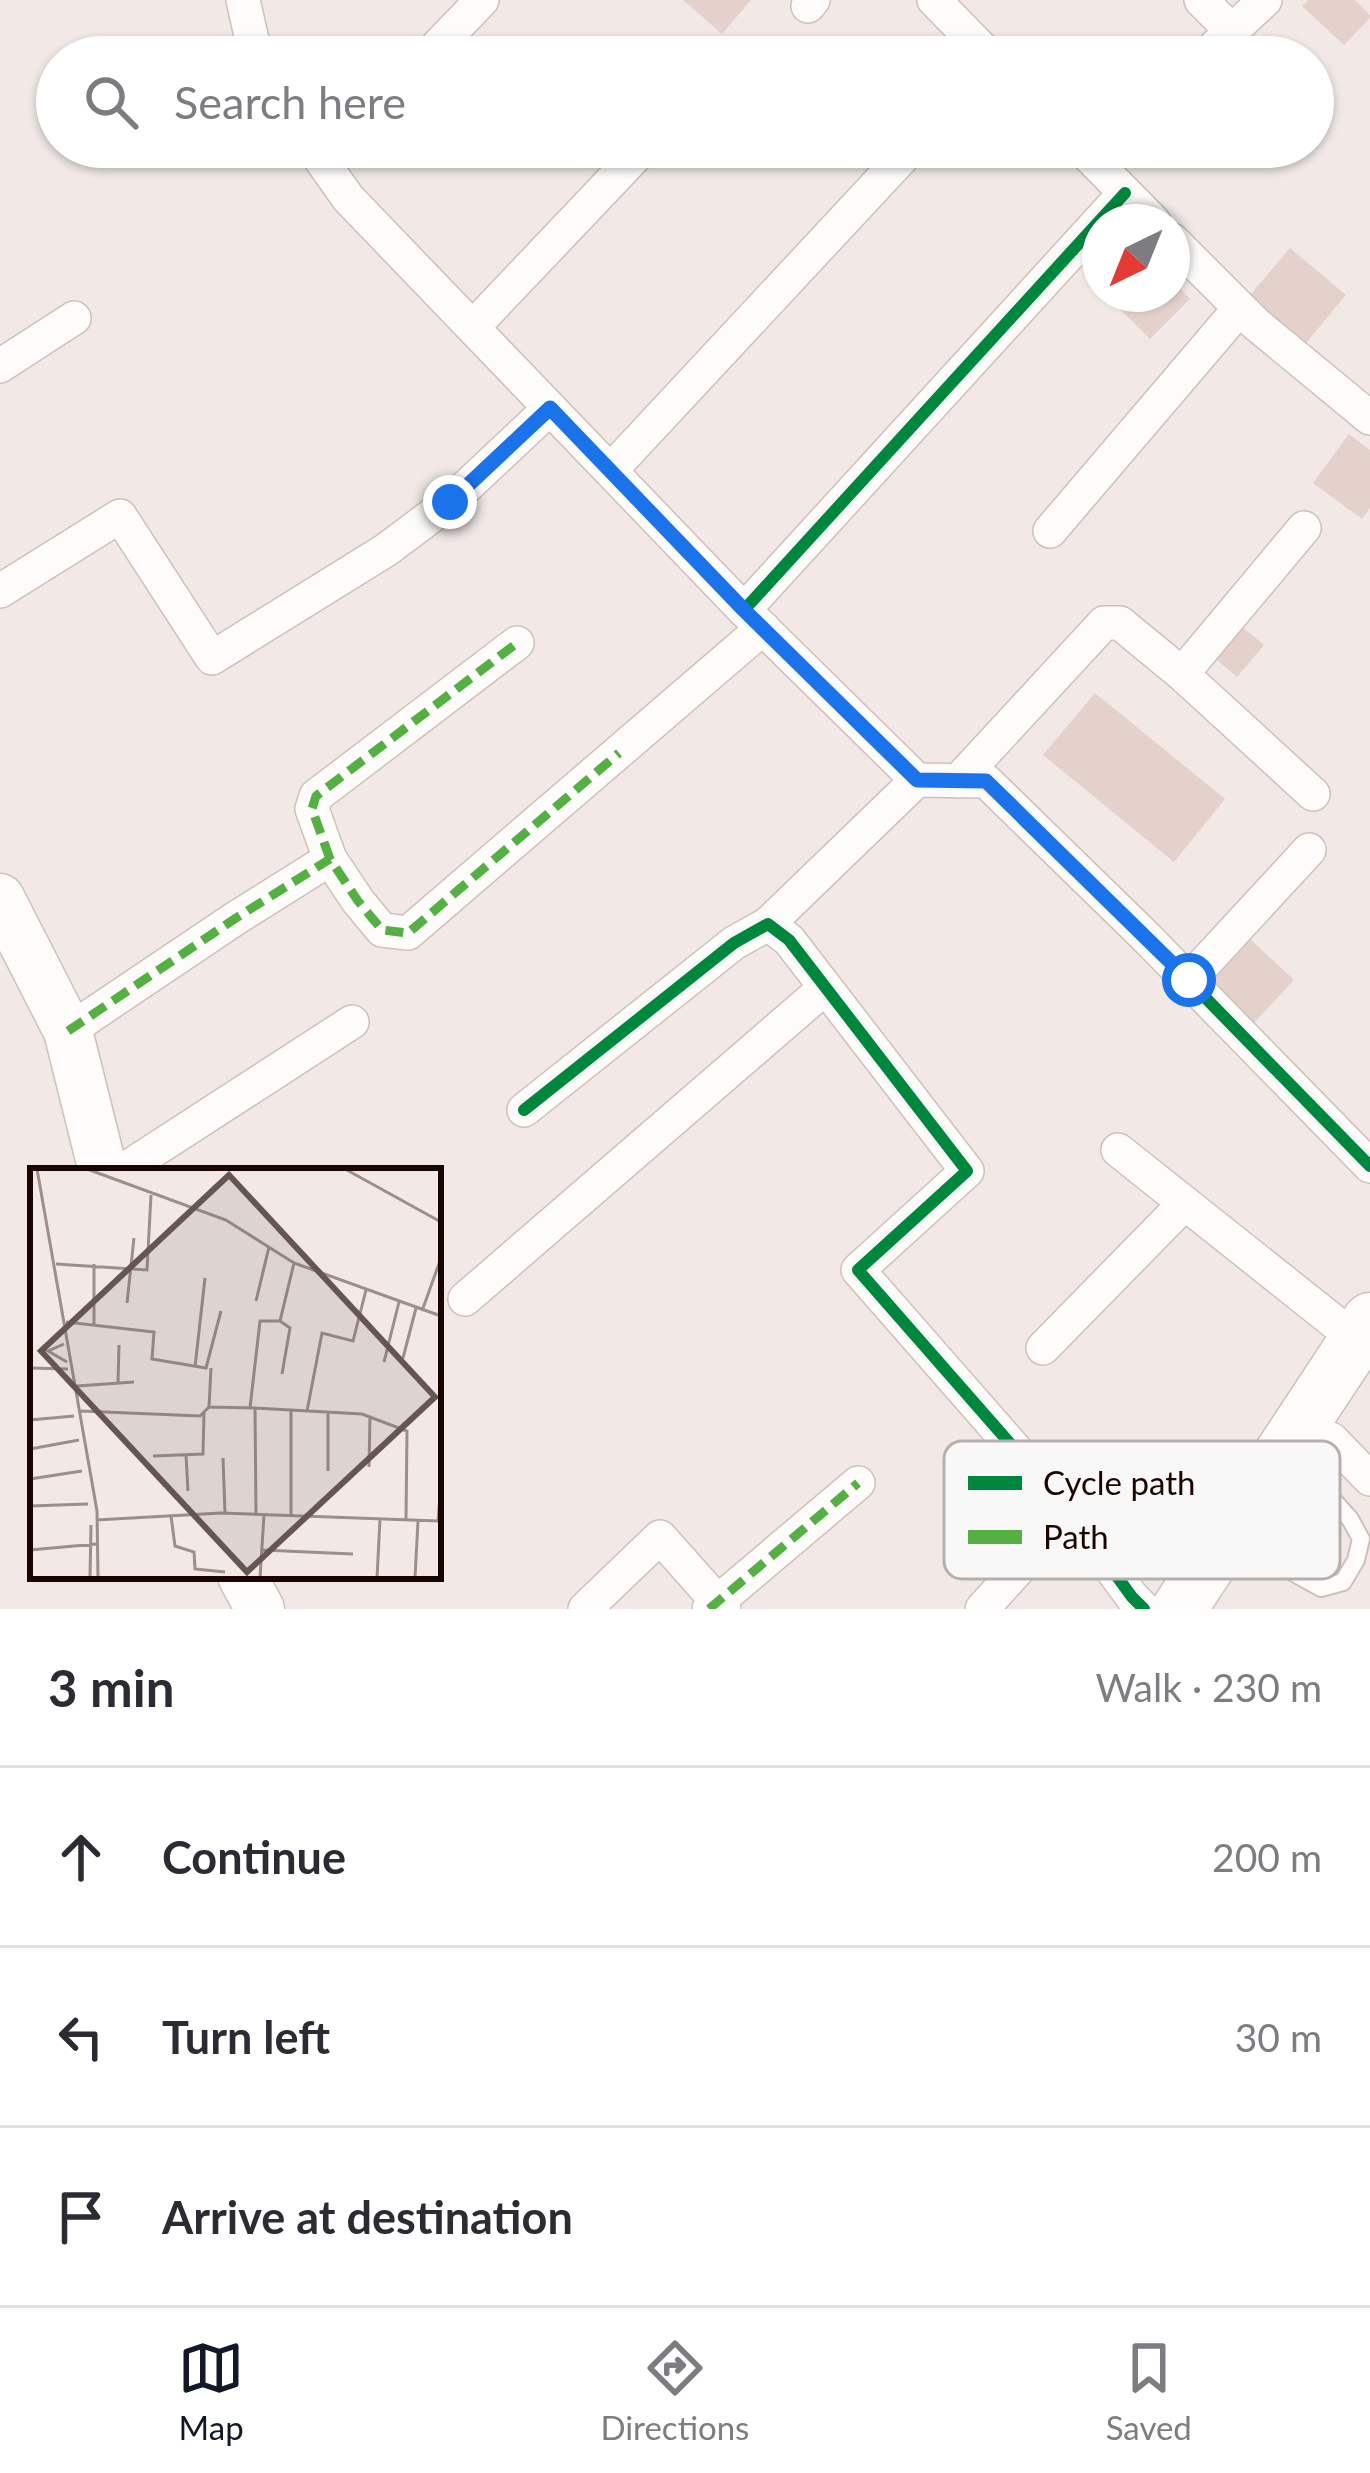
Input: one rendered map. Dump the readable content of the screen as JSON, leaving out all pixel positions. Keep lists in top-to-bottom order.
{
  "legend": ["Cycle path", "Path"],
  "north": "bottom left",
  "page": {
    "search": "Search here",
    "heading": ["3 min", "Walk · 230 m"],
    "list": [
      ["Continue", "200 m"],
      ["Turn left", "30 m"],
      "Arrive at destination"
    ],
    "nav": ["Map", "Directions", "Saved"]
  }
}
